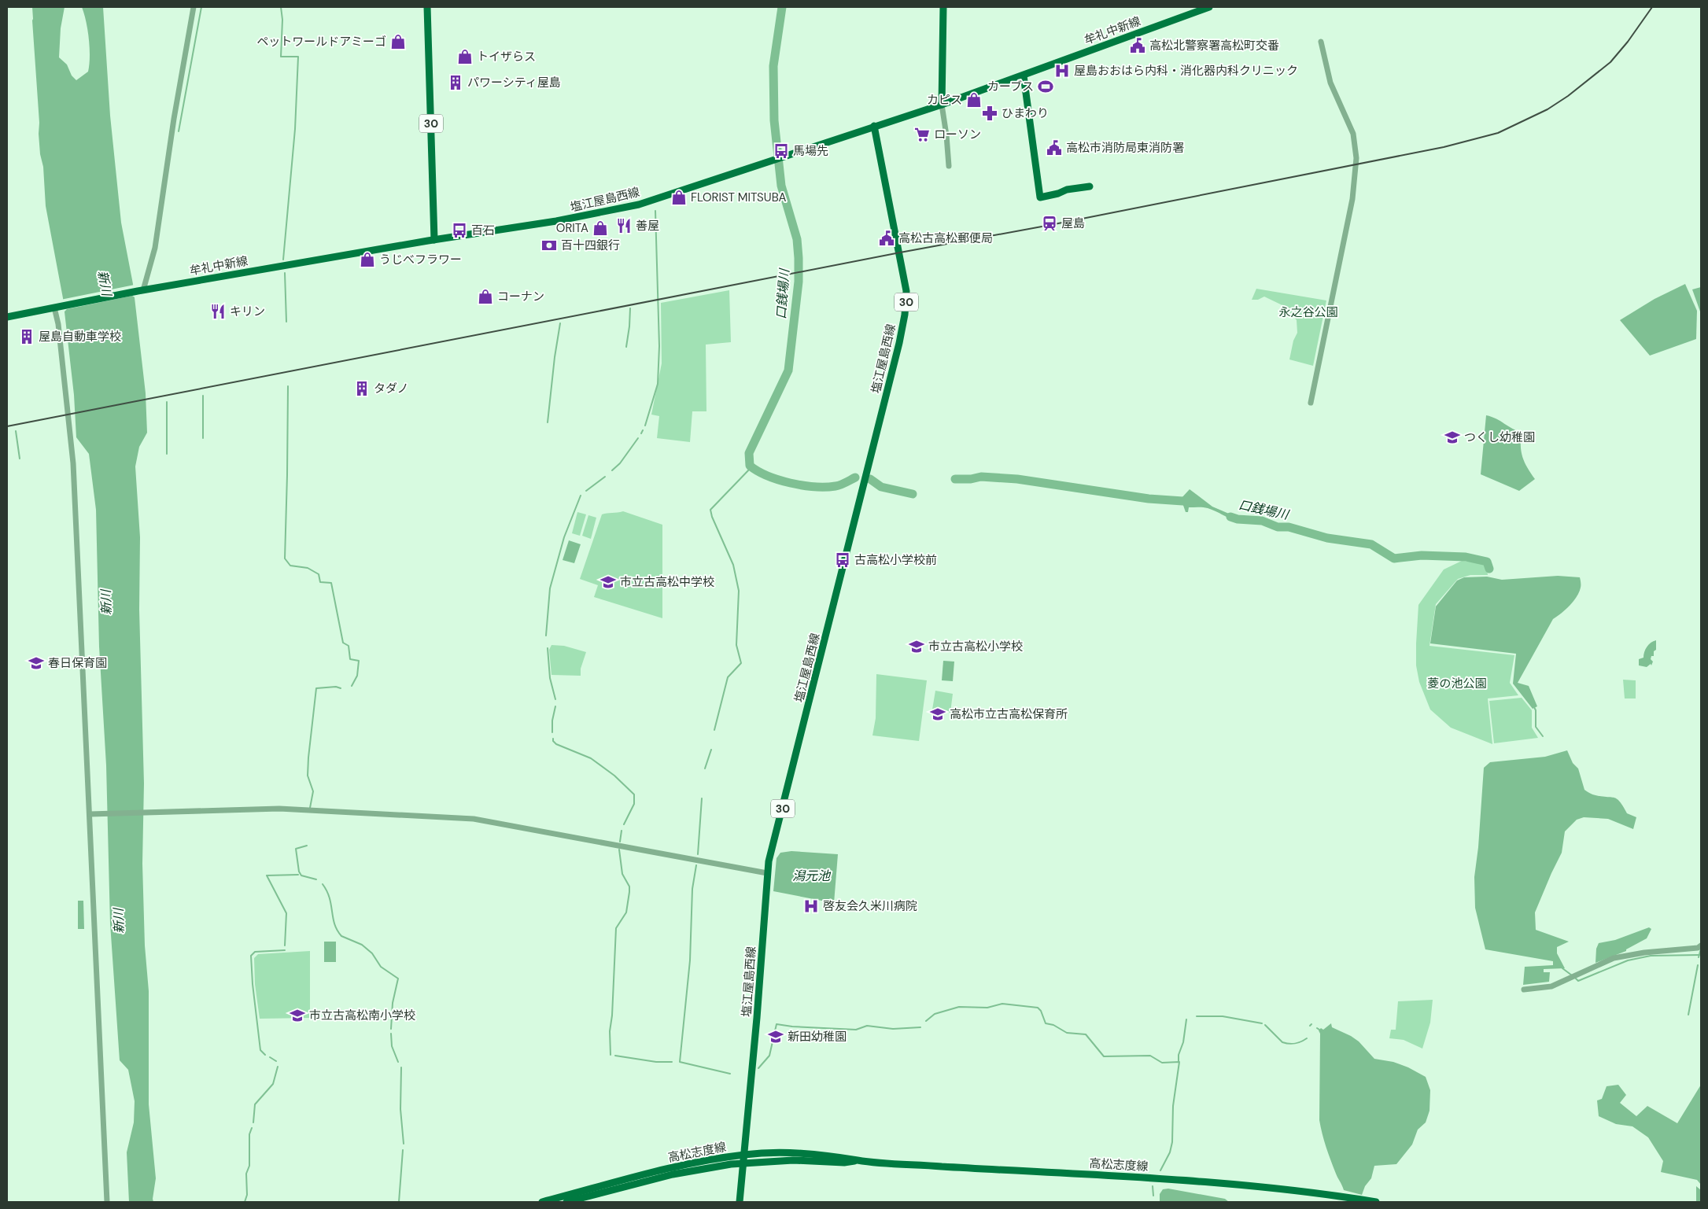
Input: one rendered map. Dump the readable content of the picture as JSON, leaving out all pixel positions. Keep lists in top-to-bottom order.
{
  "streets": {
    "main road": [
      "牟礼中新線",
      "30",
      "塩江屋島西線",
      "高松志度線"
    ]
  },
  "crossings": [
    ["牟礼中新線", "30"],
    ["牟礼中新線", "塩江屋島西線"],
    ["30", "塩江屋島西線"],
    ["塩江屋島西線", "高松志度線"]
  ],
  "water": ["新川", "口銭場川", "潟元池"],
  "parks": ["永之谷公園", "菱の池公園"],
  "places": {
    "shop": [
      "ペットワールドアミーゴ",
      "トイザらス",
      "カピス",
      "FLORIST MITSUBA",
      "ORITA",
      "うじべフラワー",
      "コーナン"
    ],
    "public building": ["高松北警察署高松町交番", "高松市消防局東消防署", "高松古高松郵便局"],
    "hospital": ["屋島おおはら内科・消化器内科クリニック", "啓友会久米川病院"],
    "building": ["パワーシティ屋島", "屋島自動車学校", "タダノ"],
    "sports": ["カーブス"],
    "pharmacy": ["ひまわり"],
    "supermarket": ["ローソン"],
    "bus stop": ["馬場先", "百石", "古高松小学校前"],
    "station": ["屋島"],
    "restaurant": ["善屋", "キリン"],
    "bank": ["百十四銀行"],
    "school or university": [
      "つくし幼稚園",
      "市立古高松中学校",
      "市立古高松小学校",
      "春日保育園",
      "高松市立古高松保育所",
      "市立古高松南小学校",
      "新田幼稚園"
    ]
  }
}
